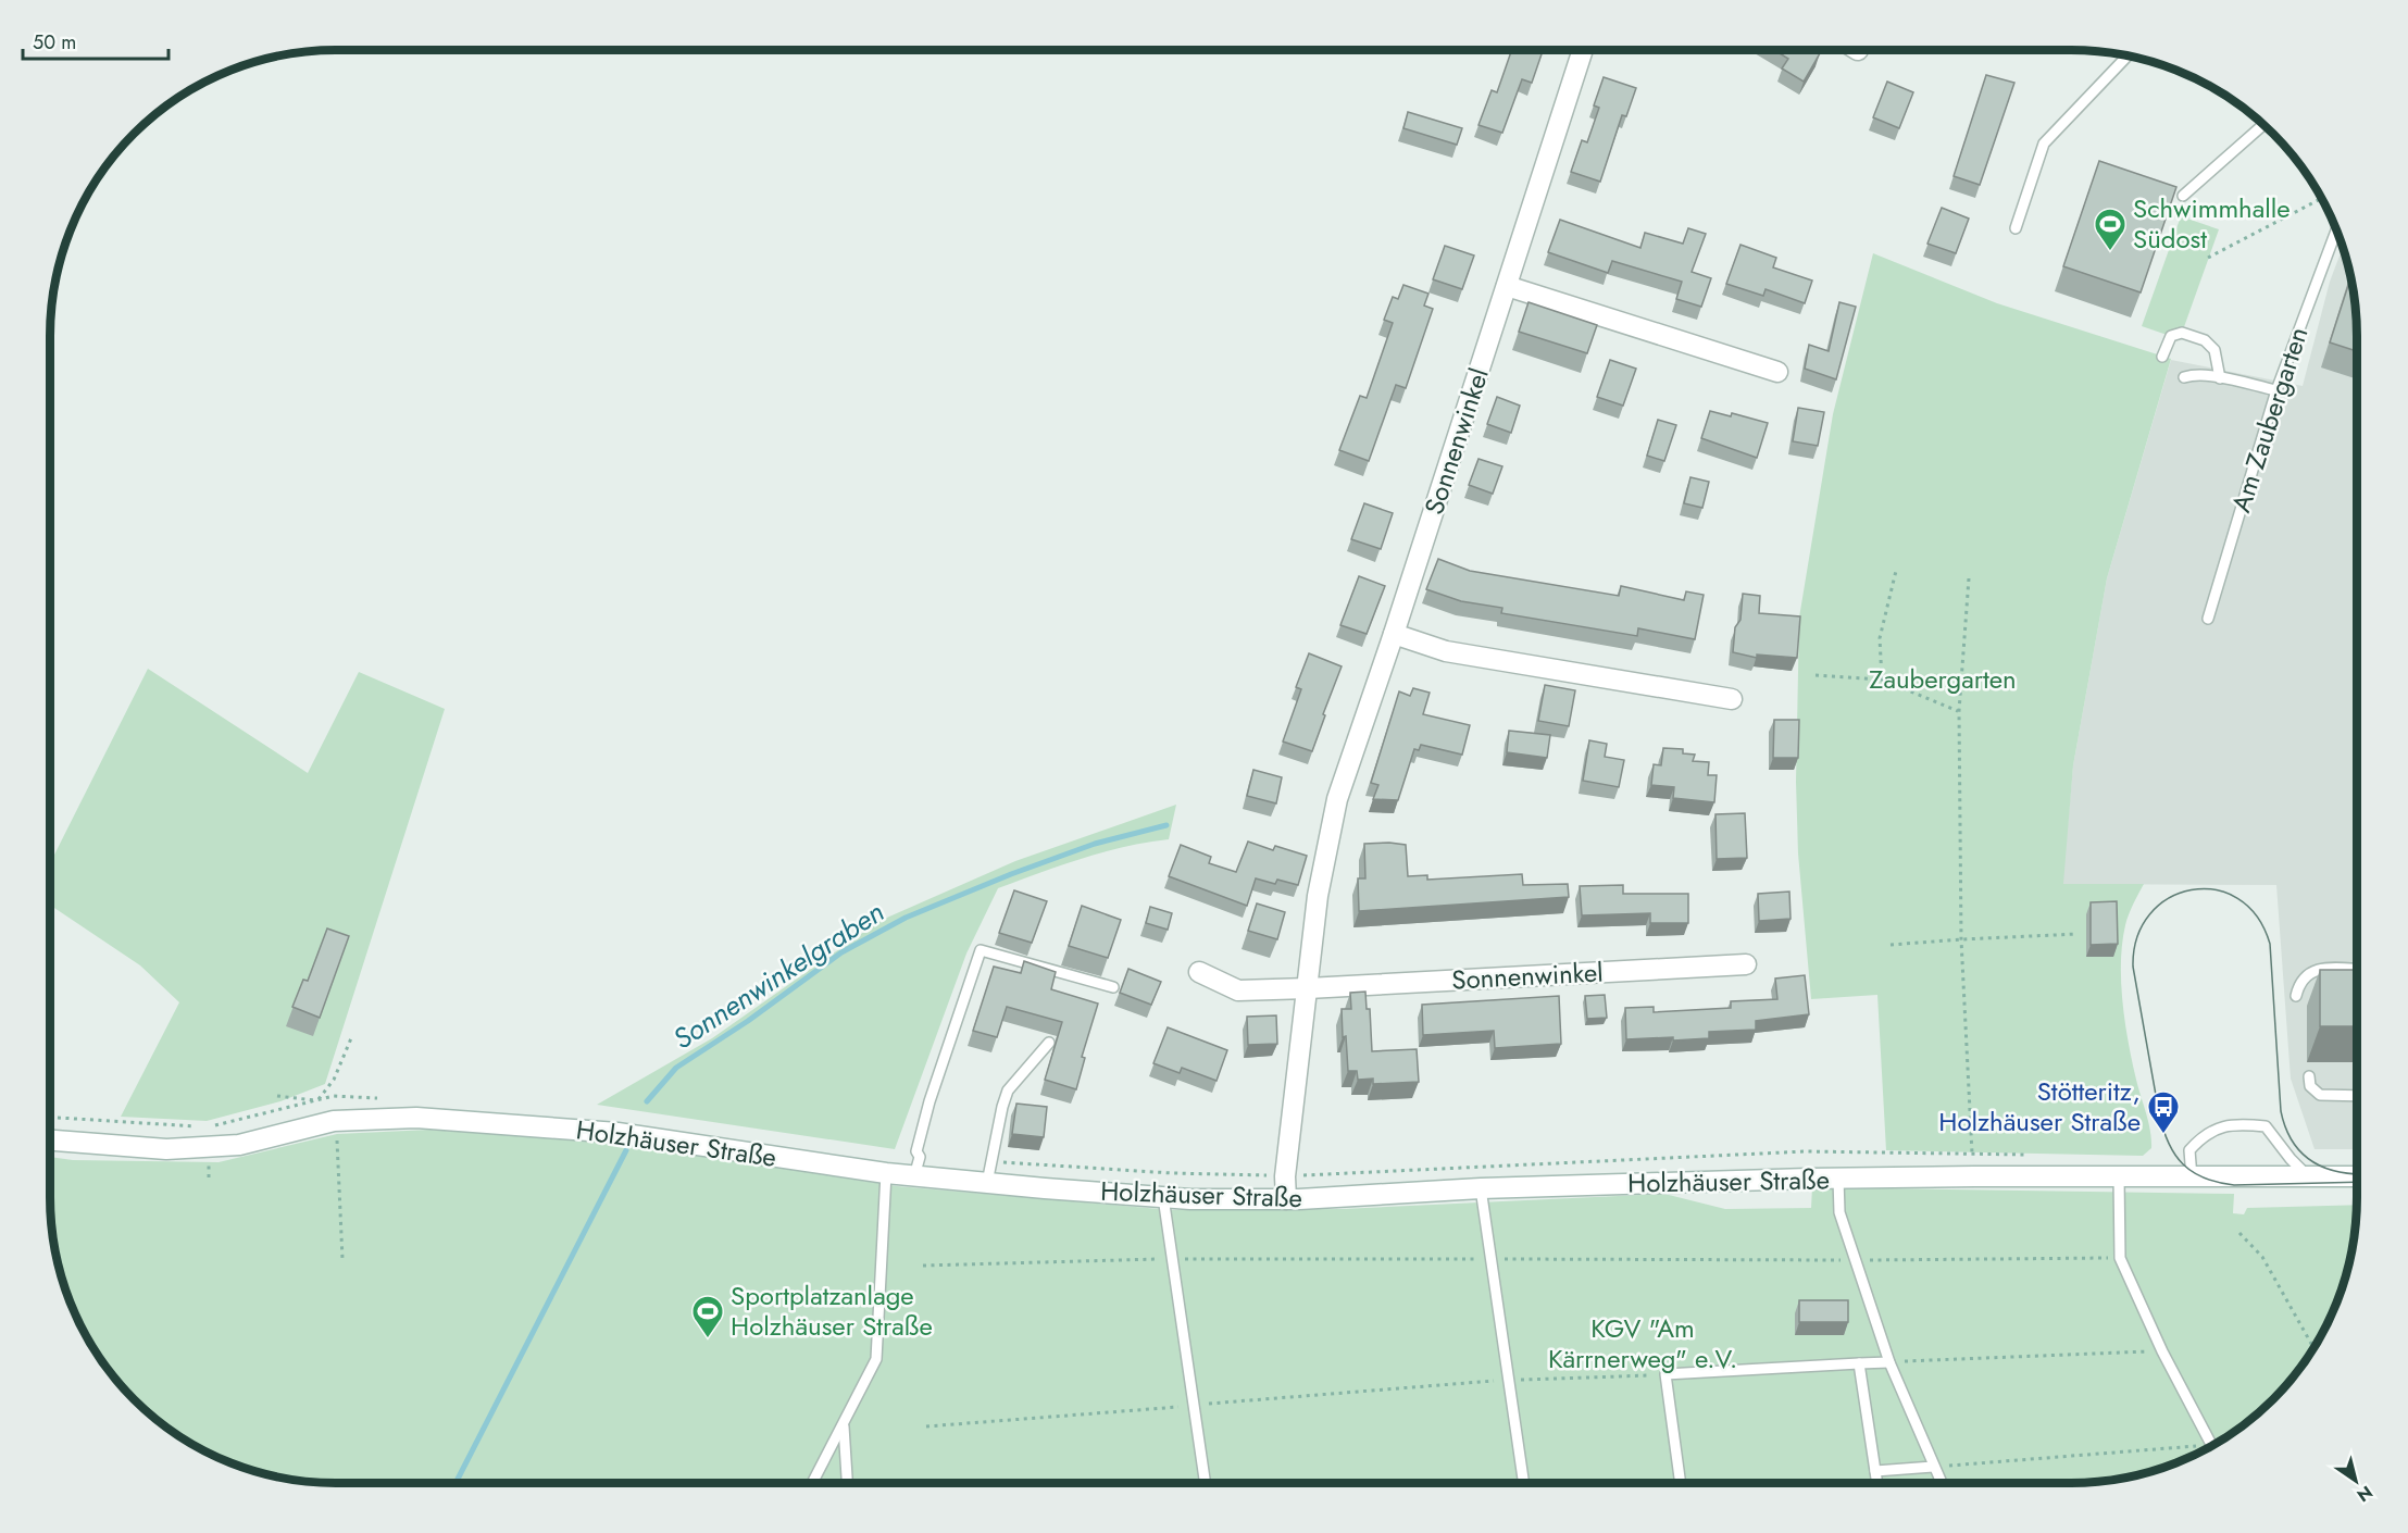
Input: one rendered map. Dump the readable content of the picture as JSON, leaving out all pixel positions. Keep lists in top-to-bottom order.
{
  "streets": {
    "street": ["Sonnenwinkel", "Holzhäuser Straße"],
    "lane": ["Am Zaubergarten"]
  },
  "crossings": [
    ["Sonnenwinkel", "Holzhäuser Straße"]
  ],
  "water": ["Sonnenwinkelgraben"],
  "parks": ["Zaubergarten", "KGV \"Am Kärrnerweg\" e.V."],
  "places": {
    "sports": ["Schwimmhalle Südost", "Sportplatzanlage Holzhäuser Straße"],
    "bus stop": ["Stötteritz, Holzhäuser Straße"]
  },
  "scale_bar": "50 m",
  "north": "bottom right"
}
